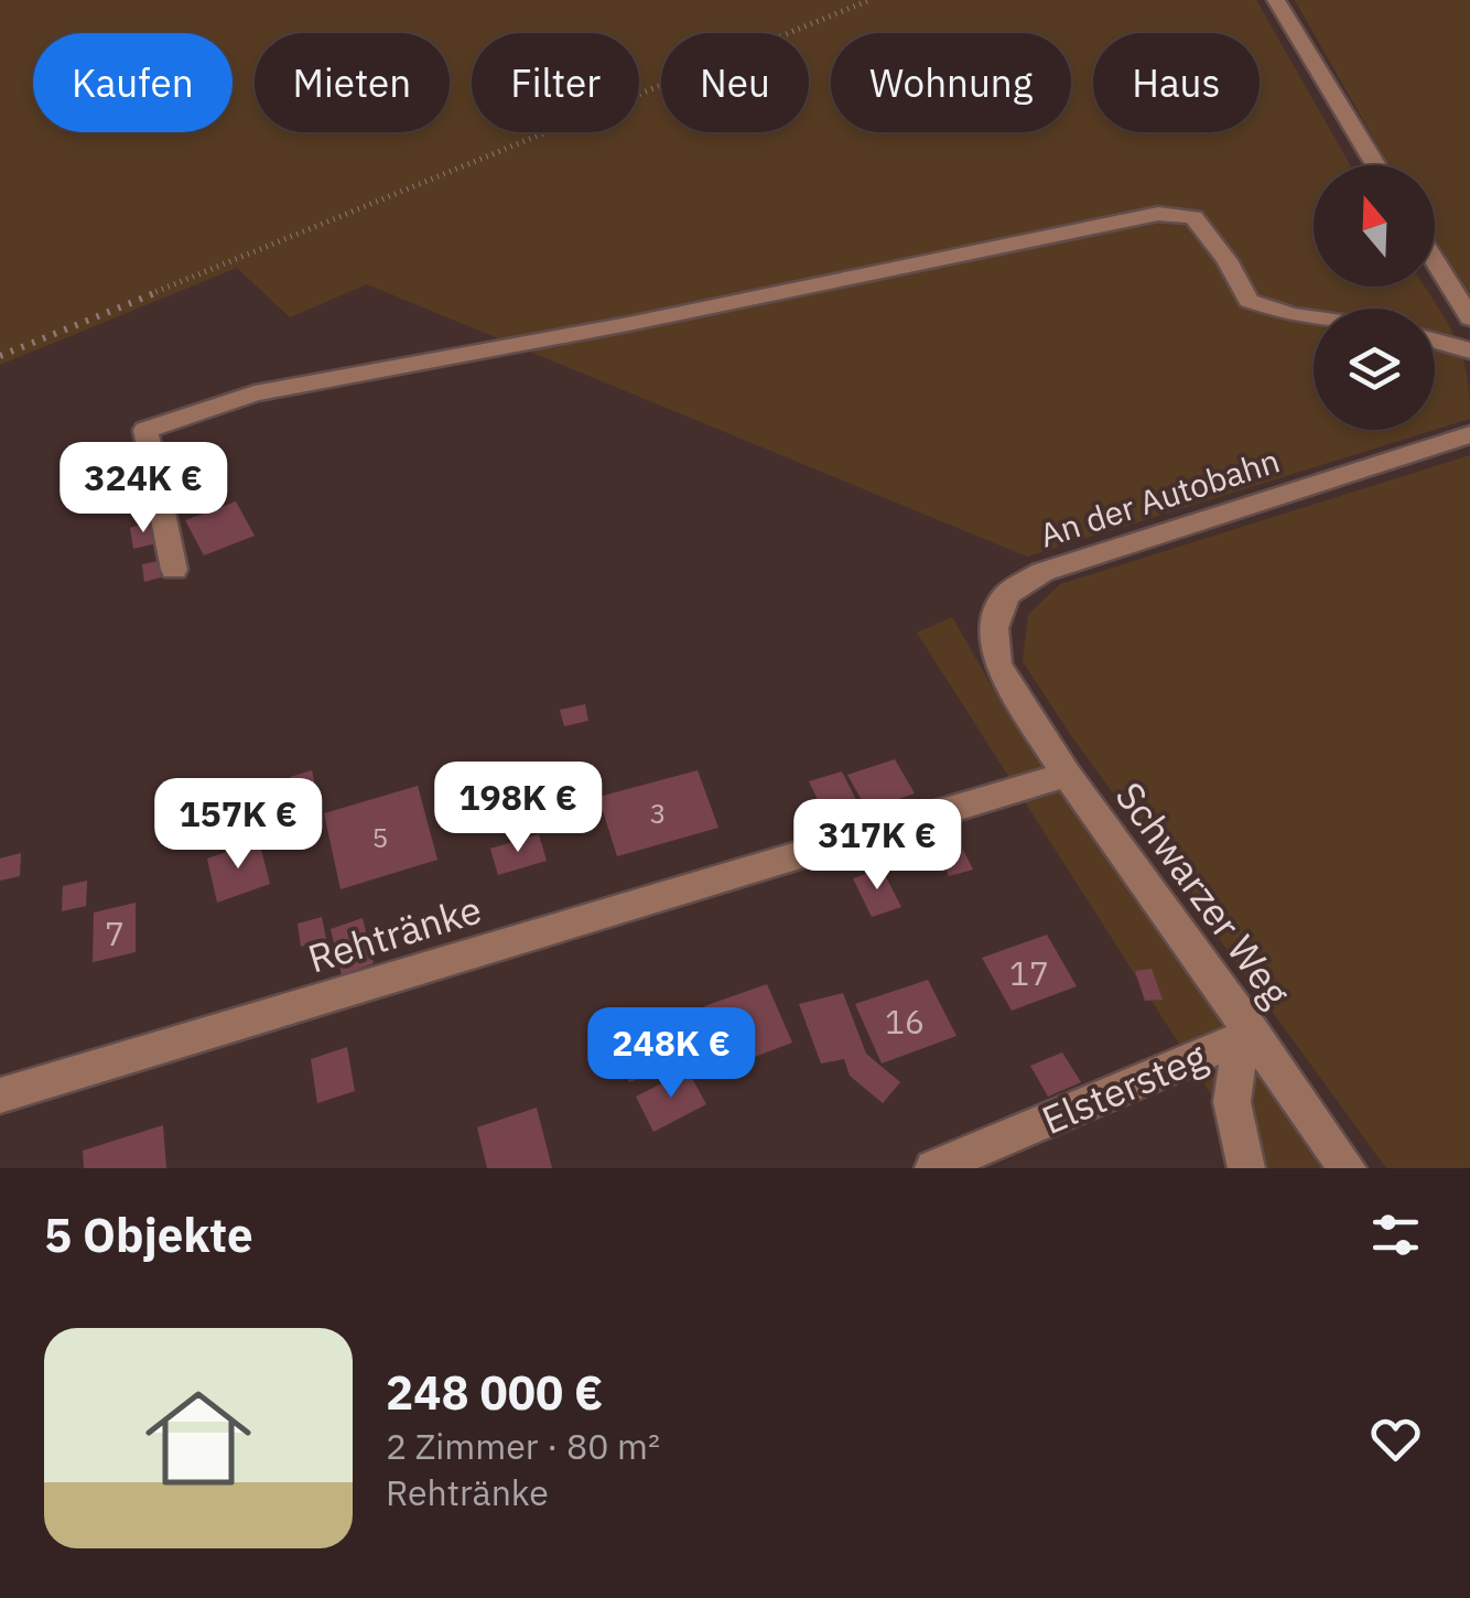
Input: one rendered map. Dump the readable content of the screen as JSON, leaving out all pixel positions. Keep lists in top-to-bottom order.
{
  "streets": {
    "street": [
      "An der Autobahn",
      "Schwarzer Weg",
      "Rehtränke",
      "Elstersteg"
    ]
  },
  "crossings": [
    ["An der Autobahn", "Schwarzer Weg"],
    ["Schwarzer Weg", "Rehtränke"],
    ["Schwarzer Weg", "Elstersteg"]
  ],
  "house_numbers": [
    "3",
    "5",
    "7",
    "17",
    "16"
  ],
  "north": "top",
  "page": {
    "chip": [
      "Kaufen",
      "Mieten",
      "Filter",
      "Neu",
      "Wohnung",
      "Haus"
    ],
    "price": [
      "324K €",
      "198K €",
      "157K €",
      "317K €",
      "248K €"
    ],
    "heading": "5 Objekte",
    "list": [
      {
        "name": "248 000 €",
        "note": "2 Zimmer · 80 m² · Rehtränke"
      }
    ]
  }
}
